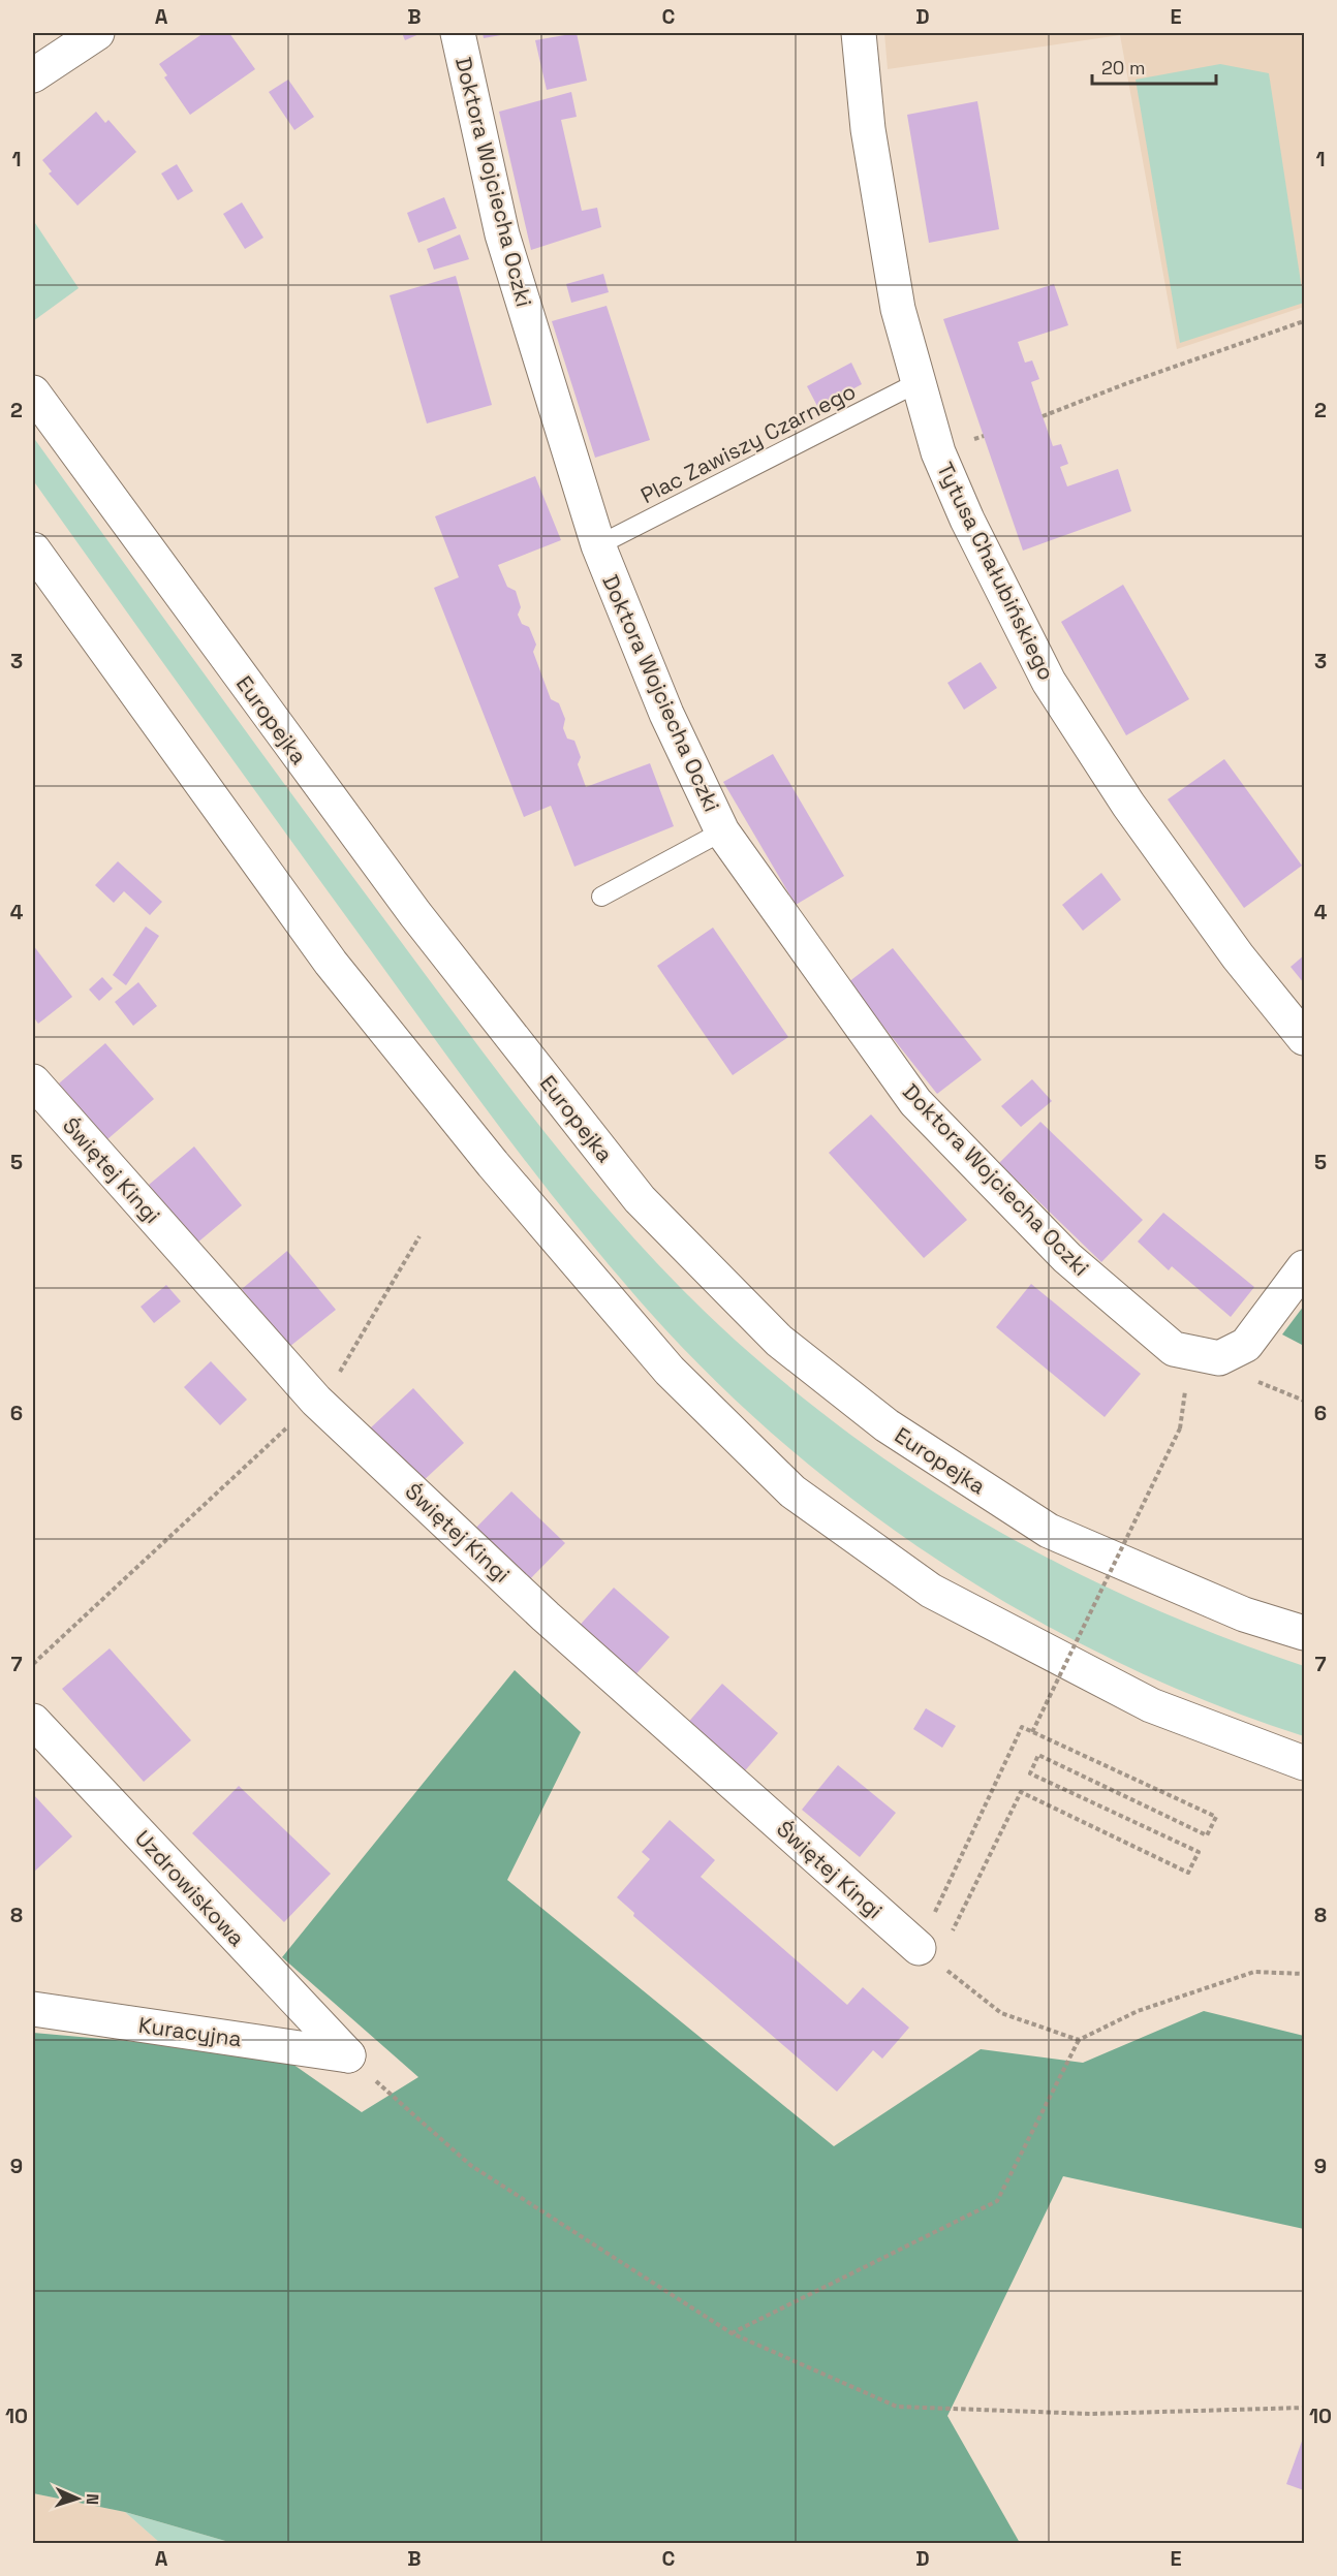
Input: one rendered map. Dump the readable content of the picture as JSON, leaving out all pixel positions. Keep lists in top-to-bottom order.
{
  "streets": {
    "street": [
      "Doktora Wojciecha Oczki",
      "Tytusa Chałubińskiego",
      "Europejka",
      "Świętej Kingi",
      "Uzdrowiskowa",
      "Kuracyjna"
    ],
    "lane": ["Plac Zawiszy Czarnego"]
  },
  "crossings": [
    ["Doktora Wojciecha Oczki", "Plac Zawiszy Czarnego"],
    ["Plac Zawiszy Czarnego", "Tytusa Chałubińskiego"],
    ["Uzdrowiskowa", "Kuracyjna"]
  ],
  "scale_bar": "20 m",
  "north": "right",
  "grid": {
    "columns": [
      "A",
      "B",
      "C",
      "D",
      "E"
    ],
    "rows": [
      "1",
      "2",
      "3",
      "4",
      "5",
      "6",
      "7",
      "8",
      "9",
      "10"
    ]
  }
}
